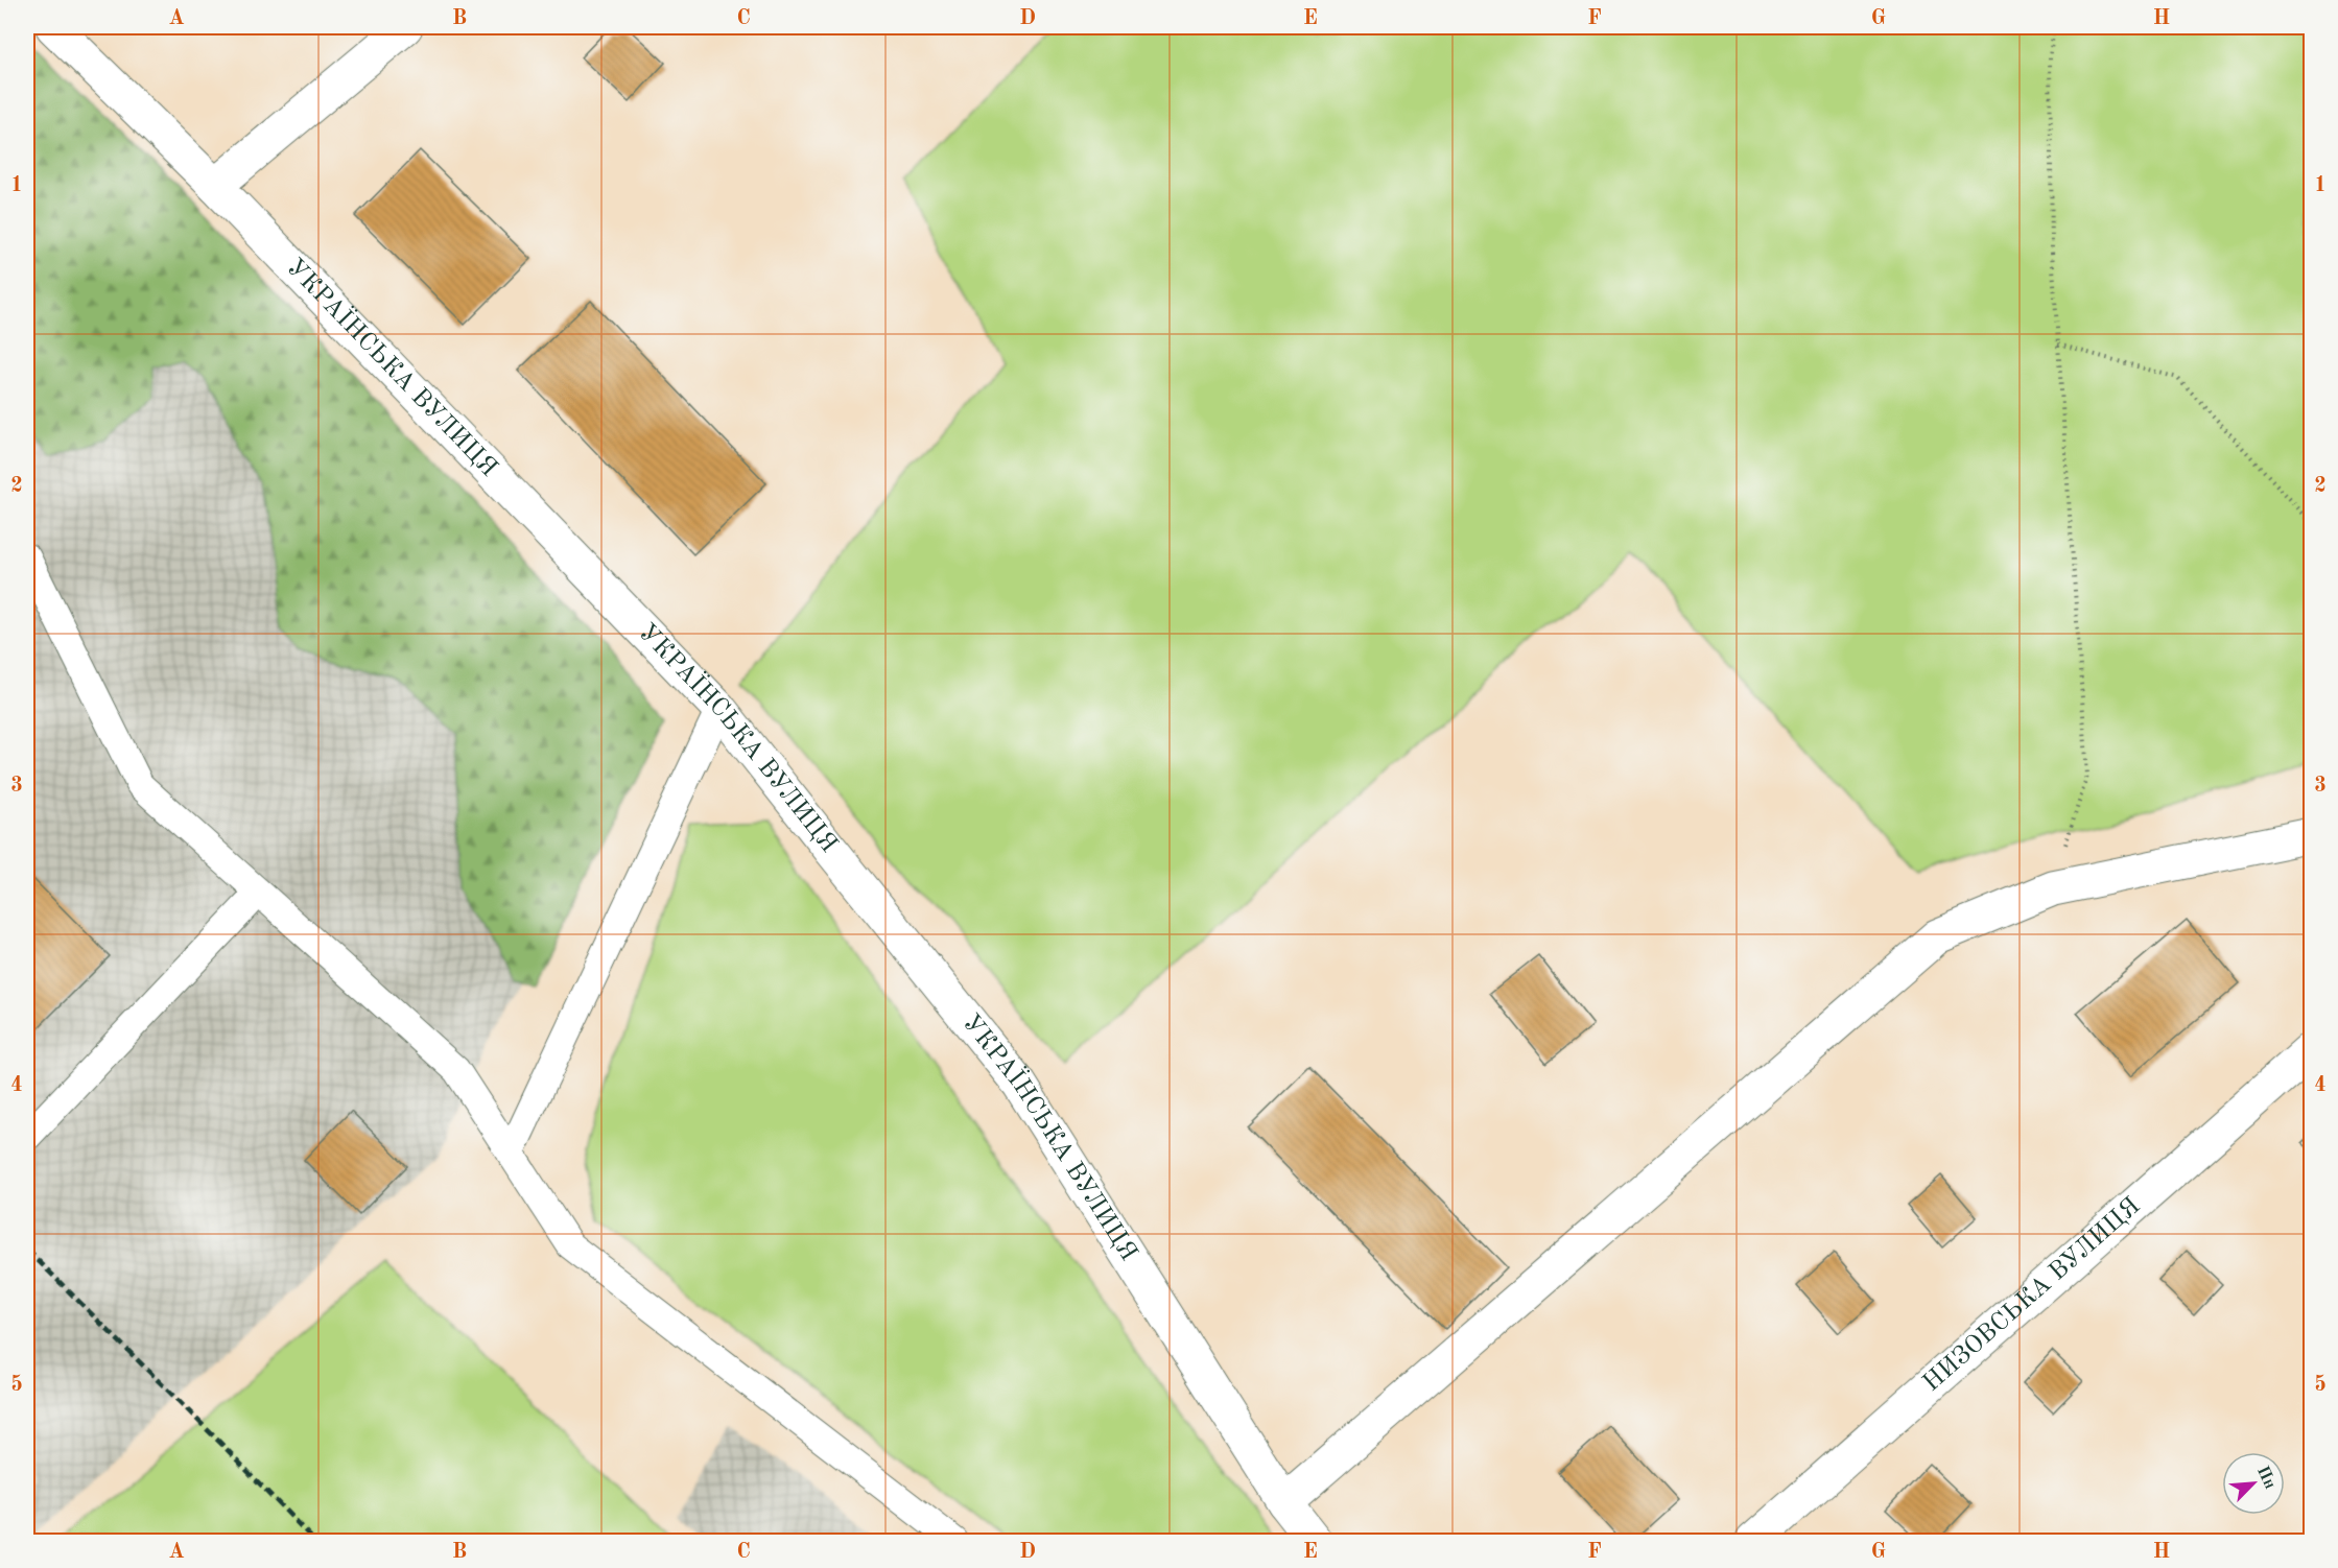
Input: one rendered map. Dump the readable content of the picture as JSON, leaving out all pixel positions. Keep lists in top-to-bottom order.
{
  "streets": {
    "street": ["УКРАЇНСЬКА ВУЛИЦЯ", "НИЗОВСЬКА ВУЛИЦЯ"]
  },
  "north": "top right",
  "grid": {
    "columns": [
      "A",
      "B",
      "C",
      "D",
      "E",
      "F",
      "G",
      "H"
    ],
    "rows": [
      "1",
      "2",
      "3",
      "4",
      "5"
    ]
  }
}
